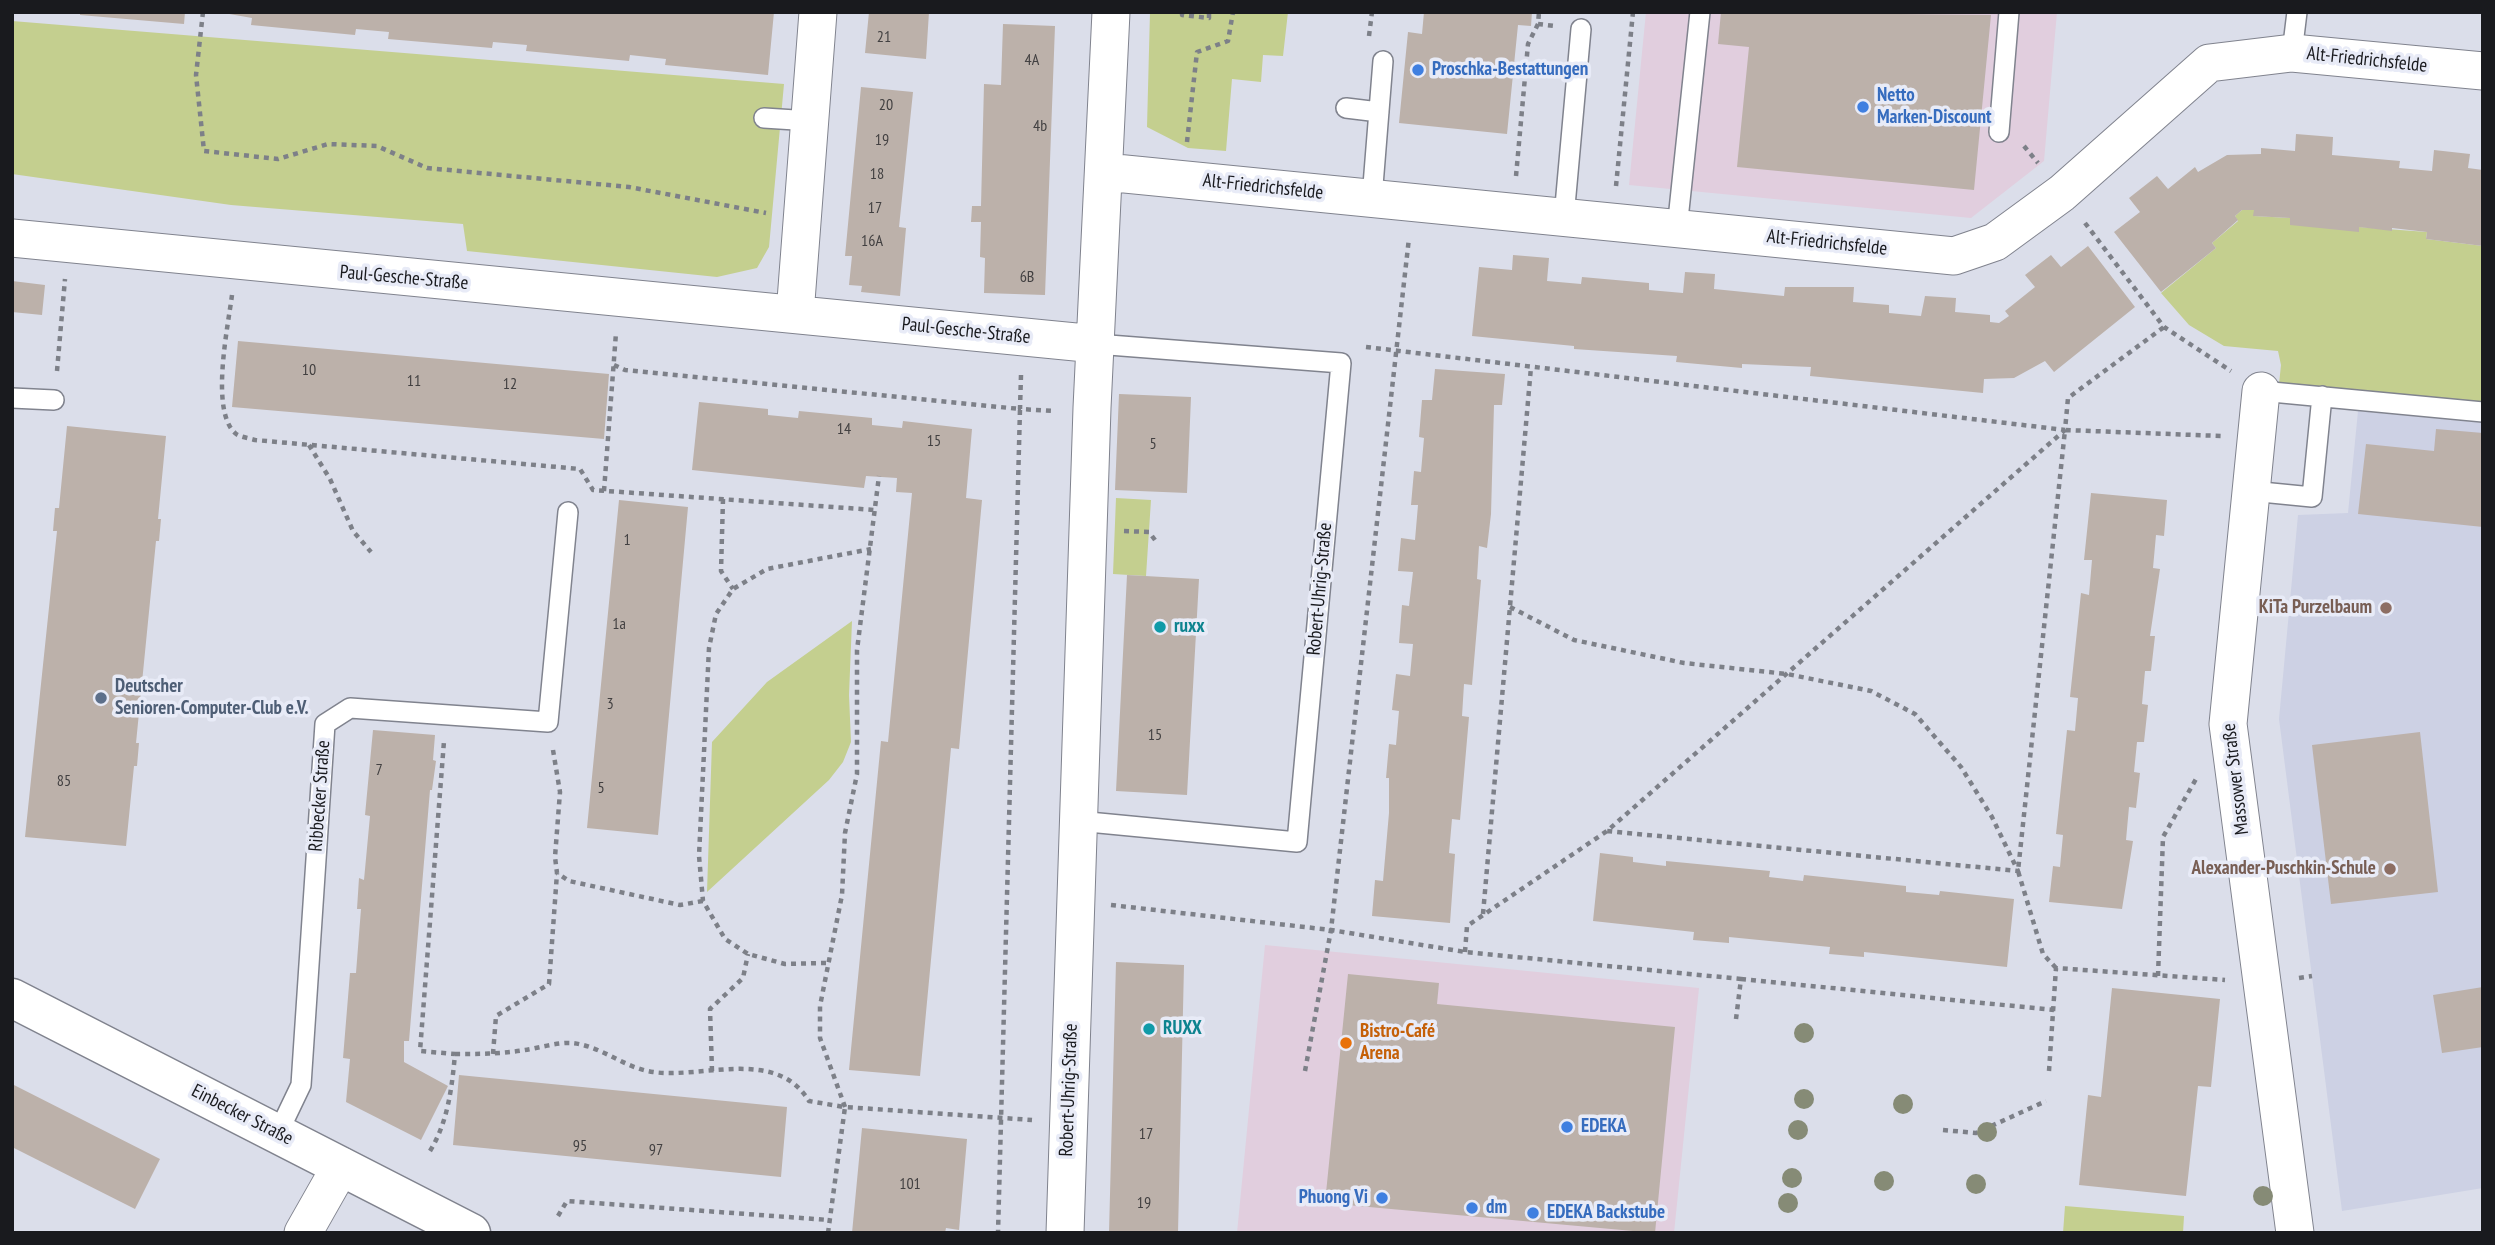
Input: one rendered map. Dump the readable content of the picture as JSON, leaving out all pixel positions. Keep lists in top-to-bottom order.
{
  "streets": {
    "street": [
      "Alt-Friedrichsfelde",
      "Paul-Gesche-Straße",
      "Robert-Uhrig-Straße",
      "Massower Straße",
      "Einbecker Straße"
    ],
    "lane": ["Ribbecker Straße"]
  },
  "crossings": [
    ["Alt-Friedrichsfelde", "Robert-Uhrig-Straße"],
    ["Paul-Gesche-Straße", "Robert-Uhrig-Straße"],
    ["Ribbecker Straße", "Einbecker Straße"]
  ],
  "places": [
    "Proschka-Bestattungen",
    "Netto Marken-Discount",
    "KiTa Purzelbaum",
    "ruxx",
    "Deutscher Senioren-Computer-Club e.V.",
    "Alexander-Puschkin-Schule",
    "RUXX",
    "Bistro-Café Arena",
    "EDEKA",
    "Phuong Vi",
    "dm",
    "EDEKA Backstube"
  ],
  "house_numbers": [
    "21",
    "4A",
    "20",
    "4b",
    "19",
    "18",
    "17",
    "16A",
    "6B",
    "10",
    "11",
    "12",
    "14",
    "15",
    "5",
    "1",
    "1a",
    "3",
    "15",
    "7",
    "85",
    "5",
    "17",
    "95",
    "97",
    "101",
    "19"
  ]
}
